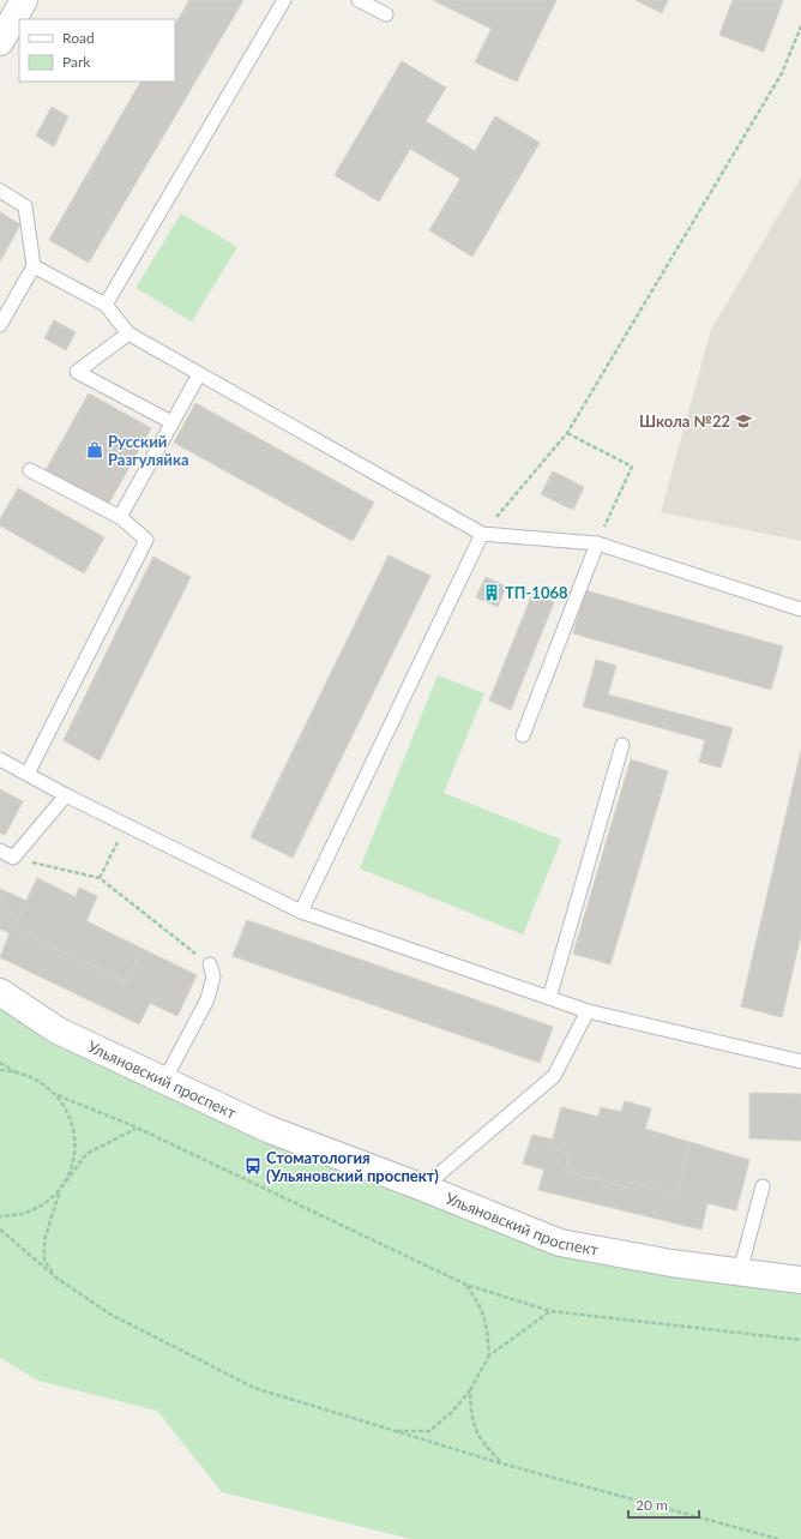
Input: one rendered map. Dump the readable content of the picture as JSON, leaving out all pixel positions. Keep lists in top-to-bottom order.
{
  "streets": {
    "street": ["Ульяновский проспект"]
  },
  "places": {
    "school or university": ["Школа №22"],
    "shop": ["Русский Разгуляйка"],
    "building": ["ТП-1068"],
    "bus stop": ["Стоматология (Ульяновский проспект)"]
  },
  "legend": ["Road", "Park"],
  "scale_bar": "20 m"
}
